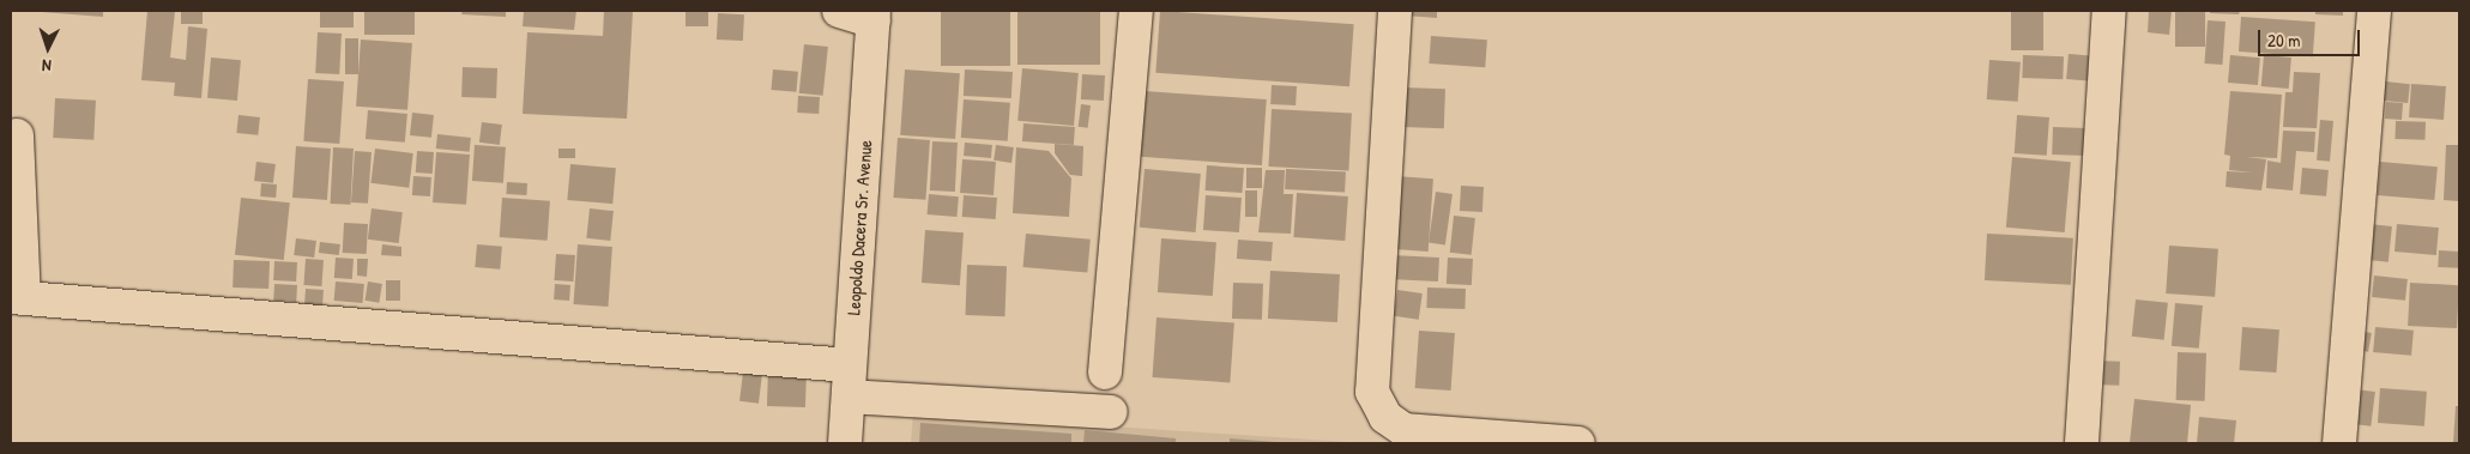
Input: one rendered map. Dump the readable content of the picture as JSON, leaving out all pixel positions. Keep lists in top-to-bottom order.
{
  "streets": {
    "street": ["Leopoldo Dacera Sr. Avenue"]
  },
  "scale_bar": "20 m",
  "north": "bottom"
}
